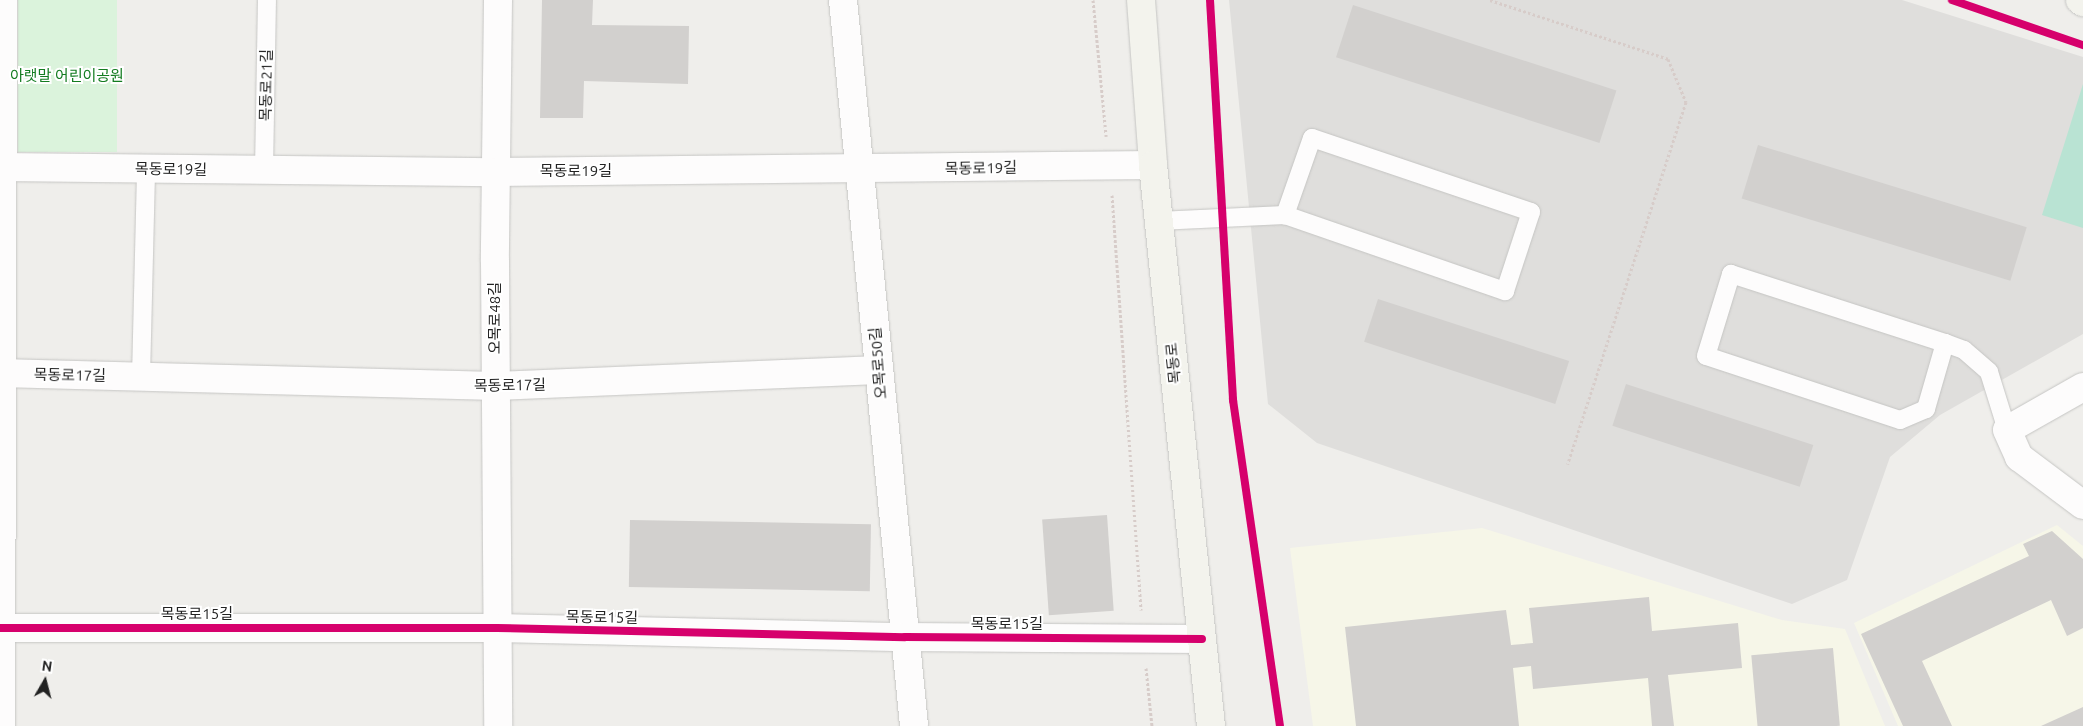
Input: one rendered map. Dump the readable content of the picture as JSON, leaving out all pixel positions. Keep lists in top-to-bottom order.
{
  "streets": {
    "main road": ["목동로"],
    "street": [
      "목동로19길",
      "오목로48길",
      "오목로50길",
      "목동로17길",
      "목동로15길"
    ],
    "lane": ["목동로21길"]
  },
  "crossings": [
    ["목동로21길", "목동로19길"],
    ["목동로19길", "오목로48길"],
    ["목동로19길", "오목로50길"],
    ["목동로19길", "목동로"],
    ["오목로48길", "목동로17길"],
    ["오목로48길", "목동로15길"],
    ["오목로50길", "목동로17길"],
    ["오목로50길", "목동로15길"],
    ["목동로", "목동로15길"]
  ],
  "parks": ["아랫말 어린이공원"],
  "north": "top"
}
